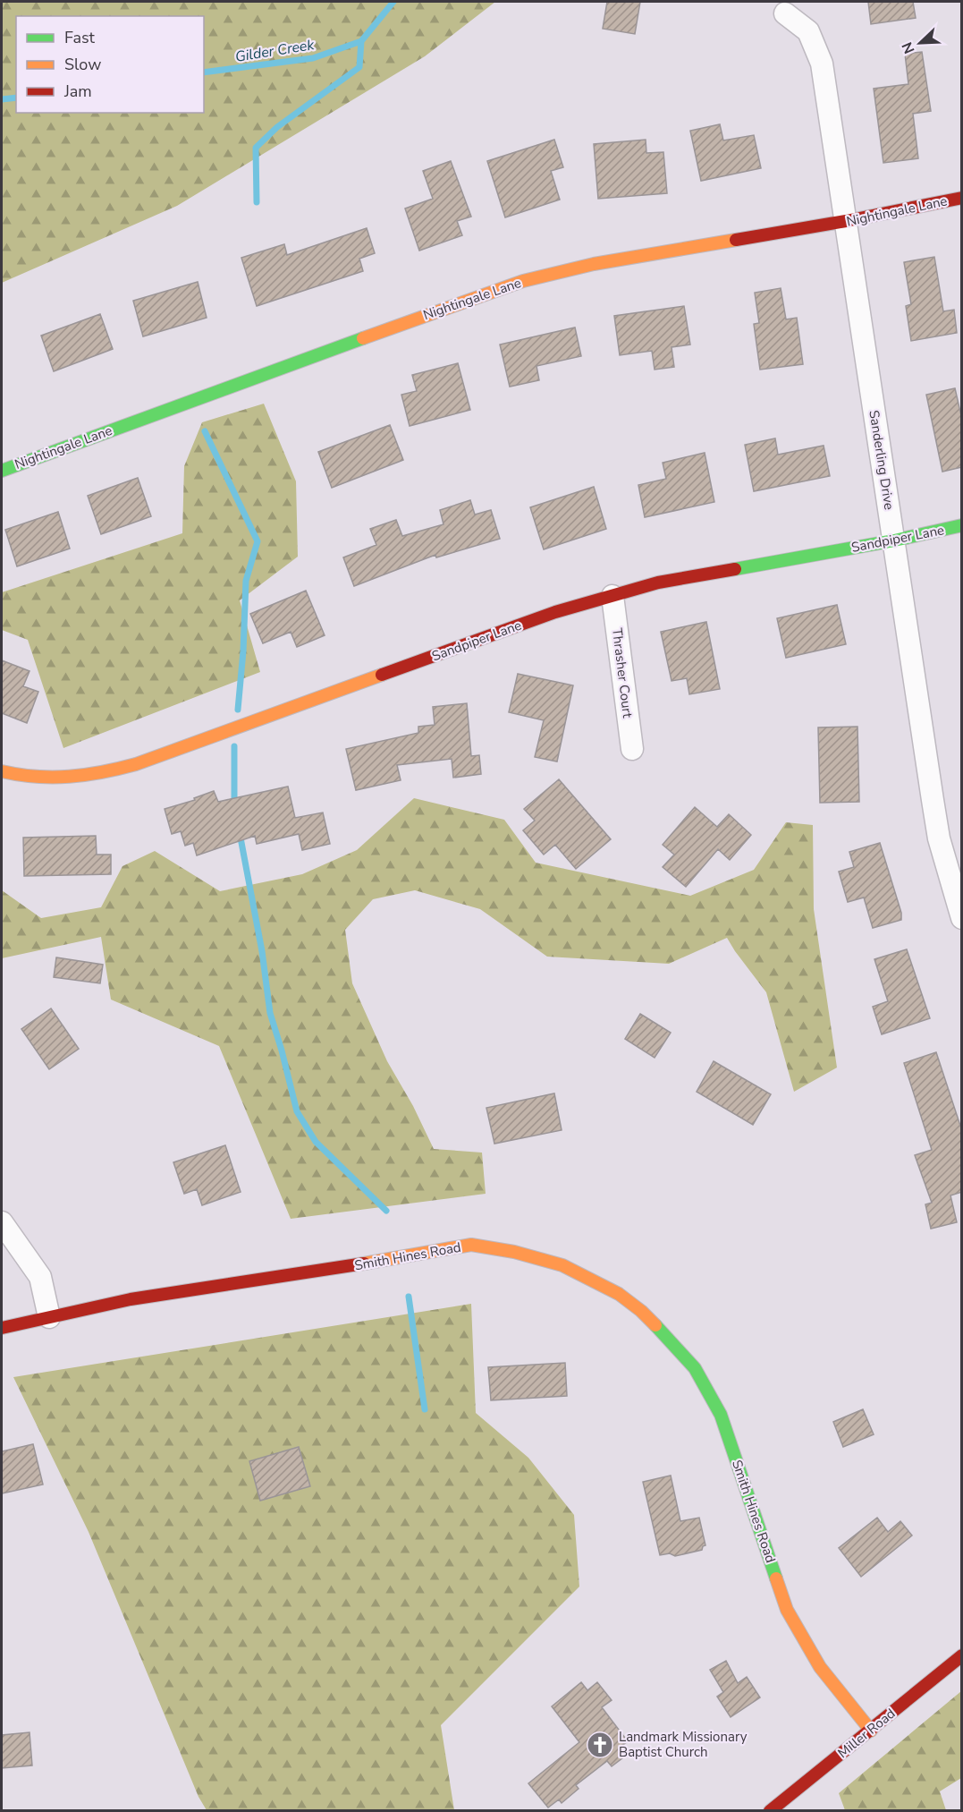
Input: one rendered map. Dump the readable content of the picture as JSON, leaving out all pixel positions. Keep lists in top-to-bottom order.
{
  "streets": {
    "street": [
      "Nightingale Lane",
      "Sanderling Drive",
      "Sandpiper Lane",
      "Thrasher Court",
      "Smith Hines Road",
      "Miller Road"
    ]
  },
  "crossings": [
    ["Nightingale Lane", "Sanderling Drive"],
    ["Sanderling Drive", "Sandpiper Lane"],
    ["Sandpiper Lane", "Thrasher Court"],
    ["Smith Hines Road", "Miller Road"]
  ],
  "water": ["Gilder Creek"],
  "places": {
    "church": ["Landmark Missionary Baptist Church"]
  },
  "legend": ["Fast", "Slow", "Jam"],
  "north": "bottom left"
}
